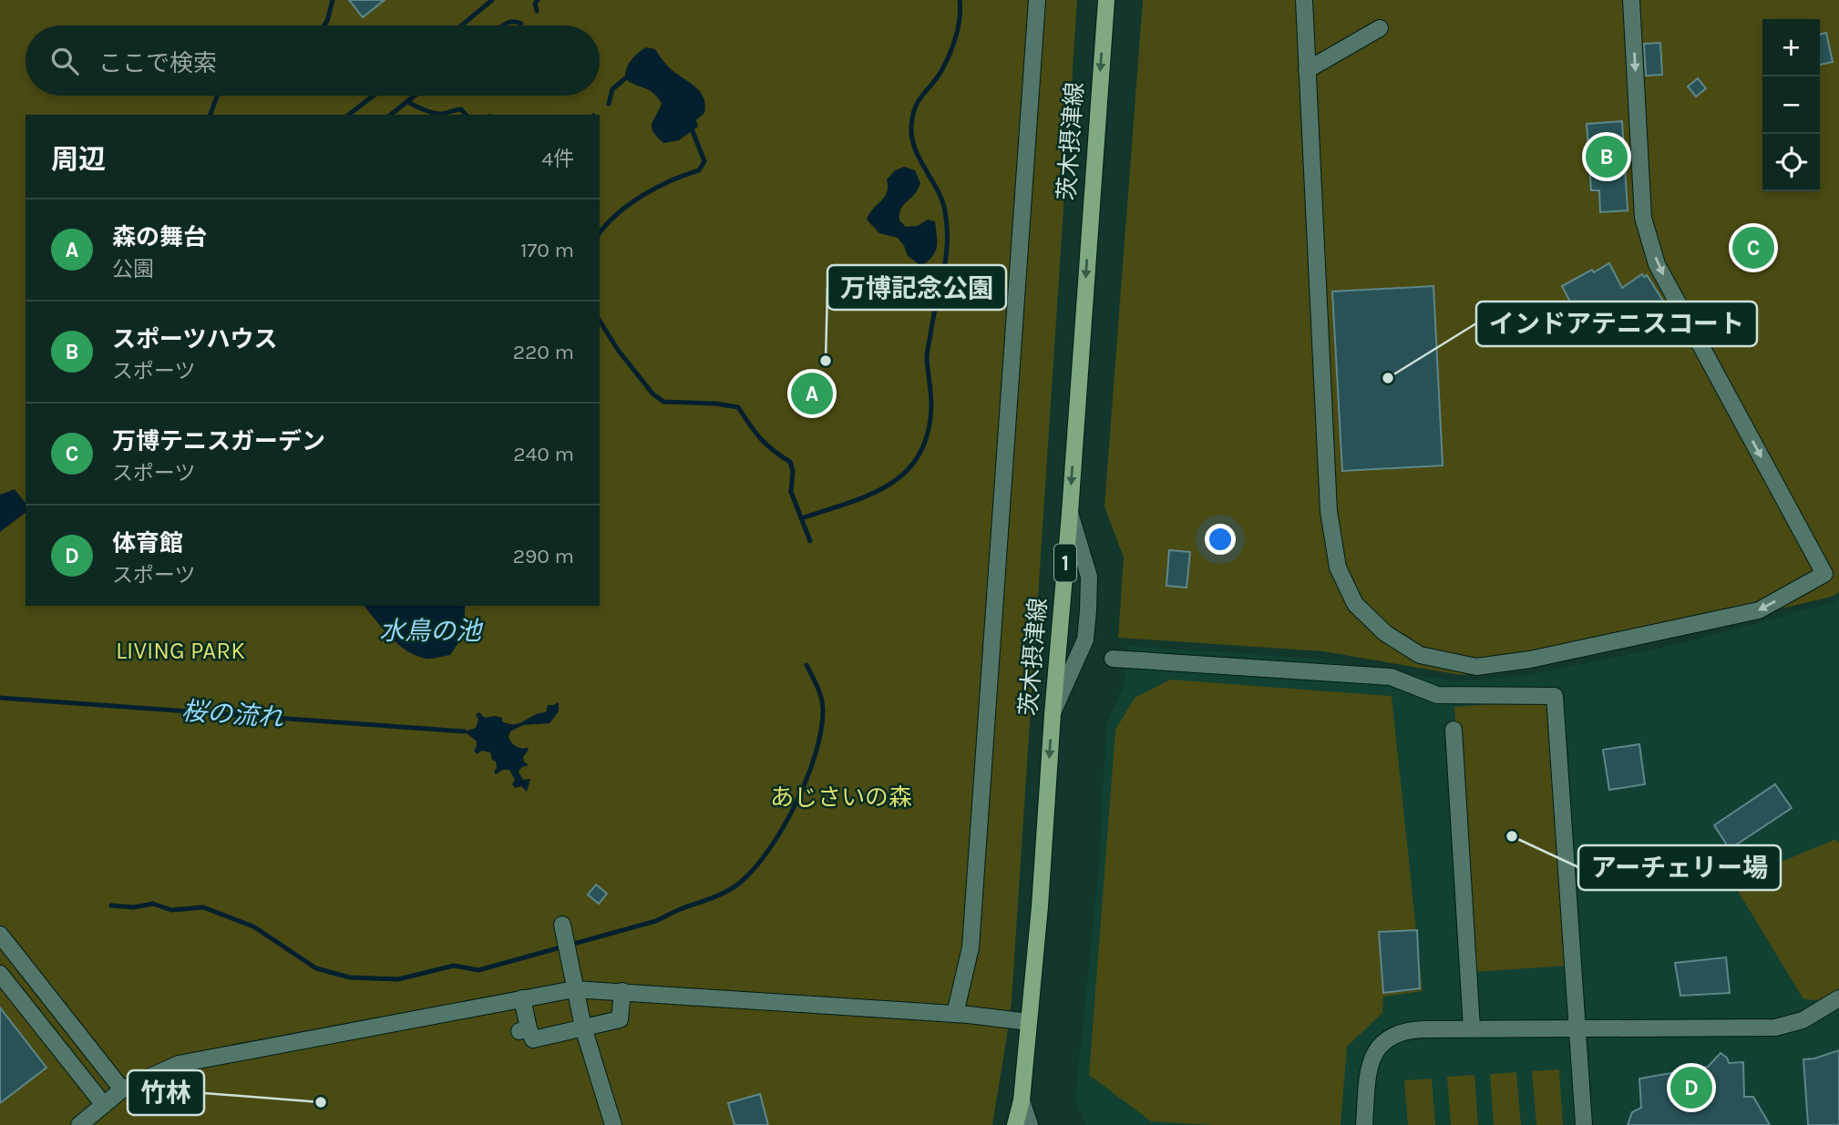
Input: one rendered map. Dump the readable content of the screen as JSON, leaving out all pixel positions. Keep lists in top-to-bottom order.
{
  "streets": {
    "main road": ["茨木摂津線", "1"]
  },
  "one_way": ["茨木摂津線"],
  "water": ["水鳥の池", "桜の流れ"],
  "parks": ["LIVING PARK", "あじさいの森"],
  "places": [
    "万博記念公園",
    "インドアテニスコート",
    "アーチェリー場",
    "竹林"
  ],
  "page": {
    "map_buttons": ["+", "−"],
    "search": "ここで検索",
    "heading": ["周辺", "4件"],
    "pins": [
      "B",
      "C",
      "A",
      "D"
    ],
    "list": [
      {
        "mark": "A",
        "name": "森の舞台",
        "note": "公園",
        "value": "170 m"
      },
      {
        "mark": "B",
        "name": "スポーツハウス",
        "note": "スポーツ",
        "value": "220 m"
      },
      {
        "mark": "C",
        "name": "万博テニスガーデン",
        "note": "スポーツ",
        "value": "240 m"
      },
      {
        "mark": "D",
        "name": "体育館",
        "note": "スポーツ",
        "value": "290 m"
      }
    ]
  }
}
